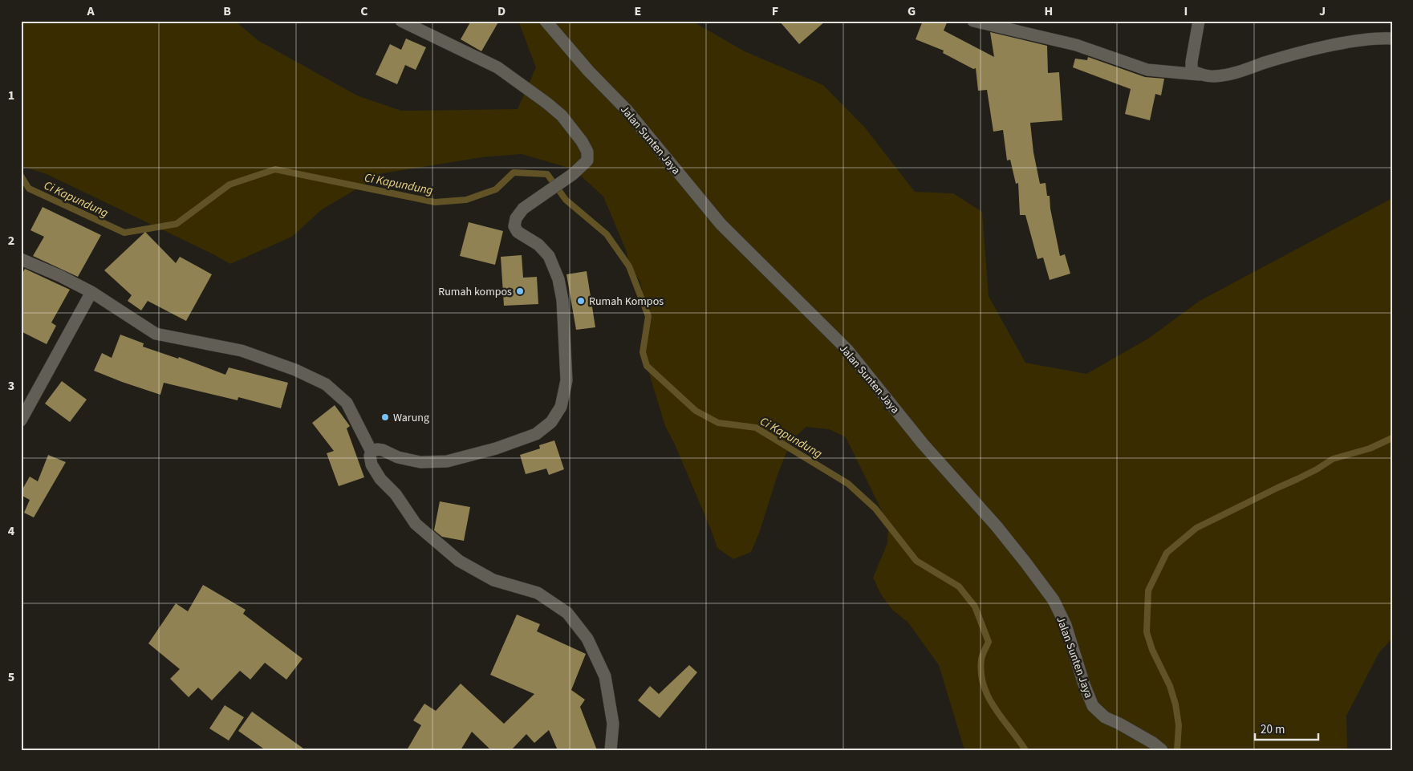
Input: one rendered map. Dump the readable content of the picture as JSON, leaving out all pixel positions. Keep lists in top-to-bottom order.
{
  "streets": {
    "street": ["Jalan Sunten Jaya"]
  },
  "water": ["Ci Kapundung"],
  "places": ["Rumah kompos", "Rumah Kompos", "Warung"],
  "scale_bar": "20 m",
  "grid": {
    "columns": [
      "A",
      "B",
      "C",
      "D",
      "E",
      "F",
      "G",
      "H",
      "I",
      "J"
    ],
    "rows": [
      "1",
      "2",
      "3",
      "4",
      "5"
    ]
  }
}
